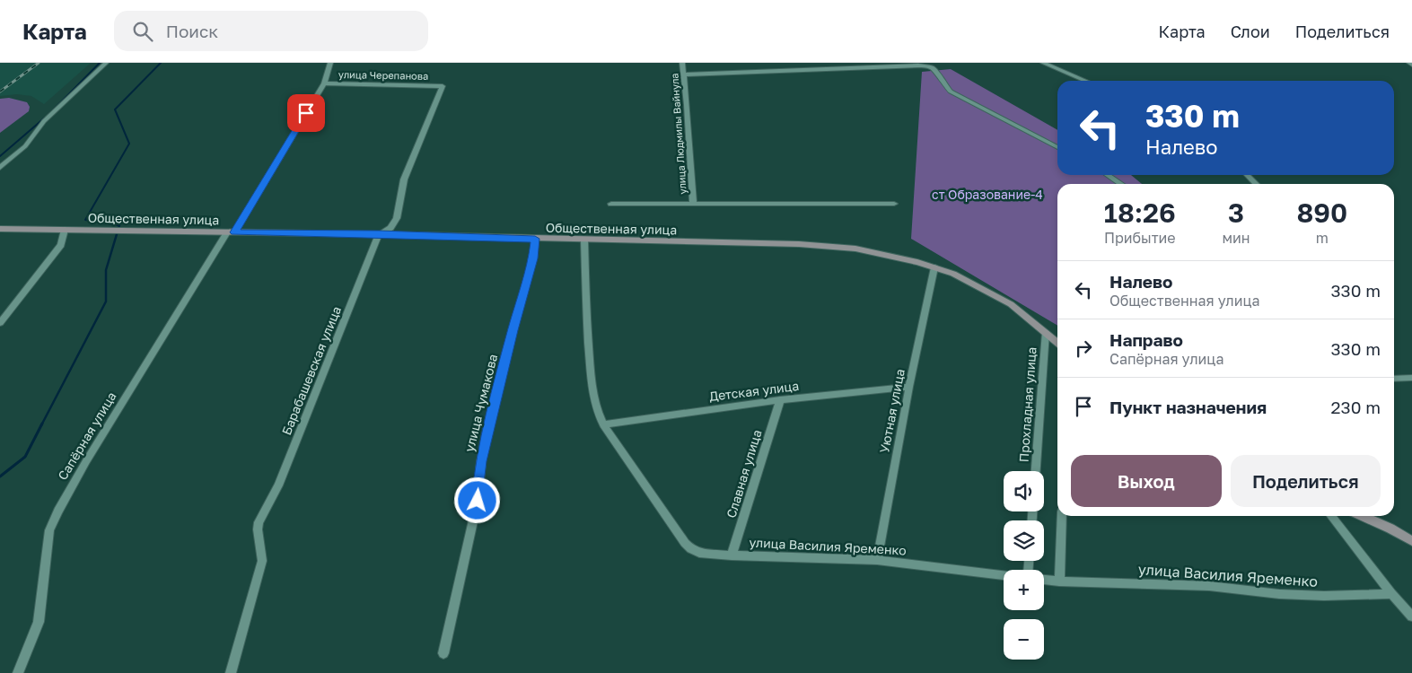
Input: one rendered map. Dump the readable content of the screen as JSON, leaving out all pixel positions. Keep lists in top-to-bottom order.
{
  "streets": {
    "main road": ["Общественная улица"],
    "street": [
      "улица Черепанова",
      "улица Людмилы Вайнула",
      "Барабашевская улица",
      "Детская улица",
      "улица Чумакова",
      "Прохладная улица",
      "Уютная улица",
      "Сапёрная улица",
      "Славная улица",
      "улица Василия Яременко"
    ]
  },
  "crossings": [
    ["улица Черепанова", "Барабашевская улица"],
    ["улица Черепанова", "Сапёрная улица"],
    ["Общественная улица", "Барабашевская улица"],
    ["Общественная улица", "улица Чумакова"],
    ["Общественная улица", "Прохладная улица"],
    ["Общественная улица", "Уютная улица"],
    ["Общественная улица", "Сапёрная улица"],
    ["Детская улица", "Уютная улица"],
    ["Детская улица", "Славная улица"],
    ["Уютная улица", "улица Василия Яременко"],
    ["Славная улица", "улица Василия Яременко"]
  ],
  "parks": ["ст Образование-4"],
  "page": {
    "header": "Карта",
    "search": "Поиск",
    "nav": ["Карта", "Слои", "Поделиться"],
    "turn": ["330 m", "Налево"],
    "eta": [
      "18:26",
      "Прибытие",
      "3",
      "мин",
      "890",
      "m"
    ],
    "list": [
      {
        "name": "Налево",
        "note": "Общественная улица",
        "value": "330 m"
      },
      {
        "name": "Направо",
        "note": "Сапёрная улица",
        "value": "330 m"
      },
      {
        "name": "Пункт назначения",
        "value": "230 m"
      }
    ],
    "buttons": ["Выход", "Поделиться"],
    "map_buttons": ["+", "−"]
  }
}
